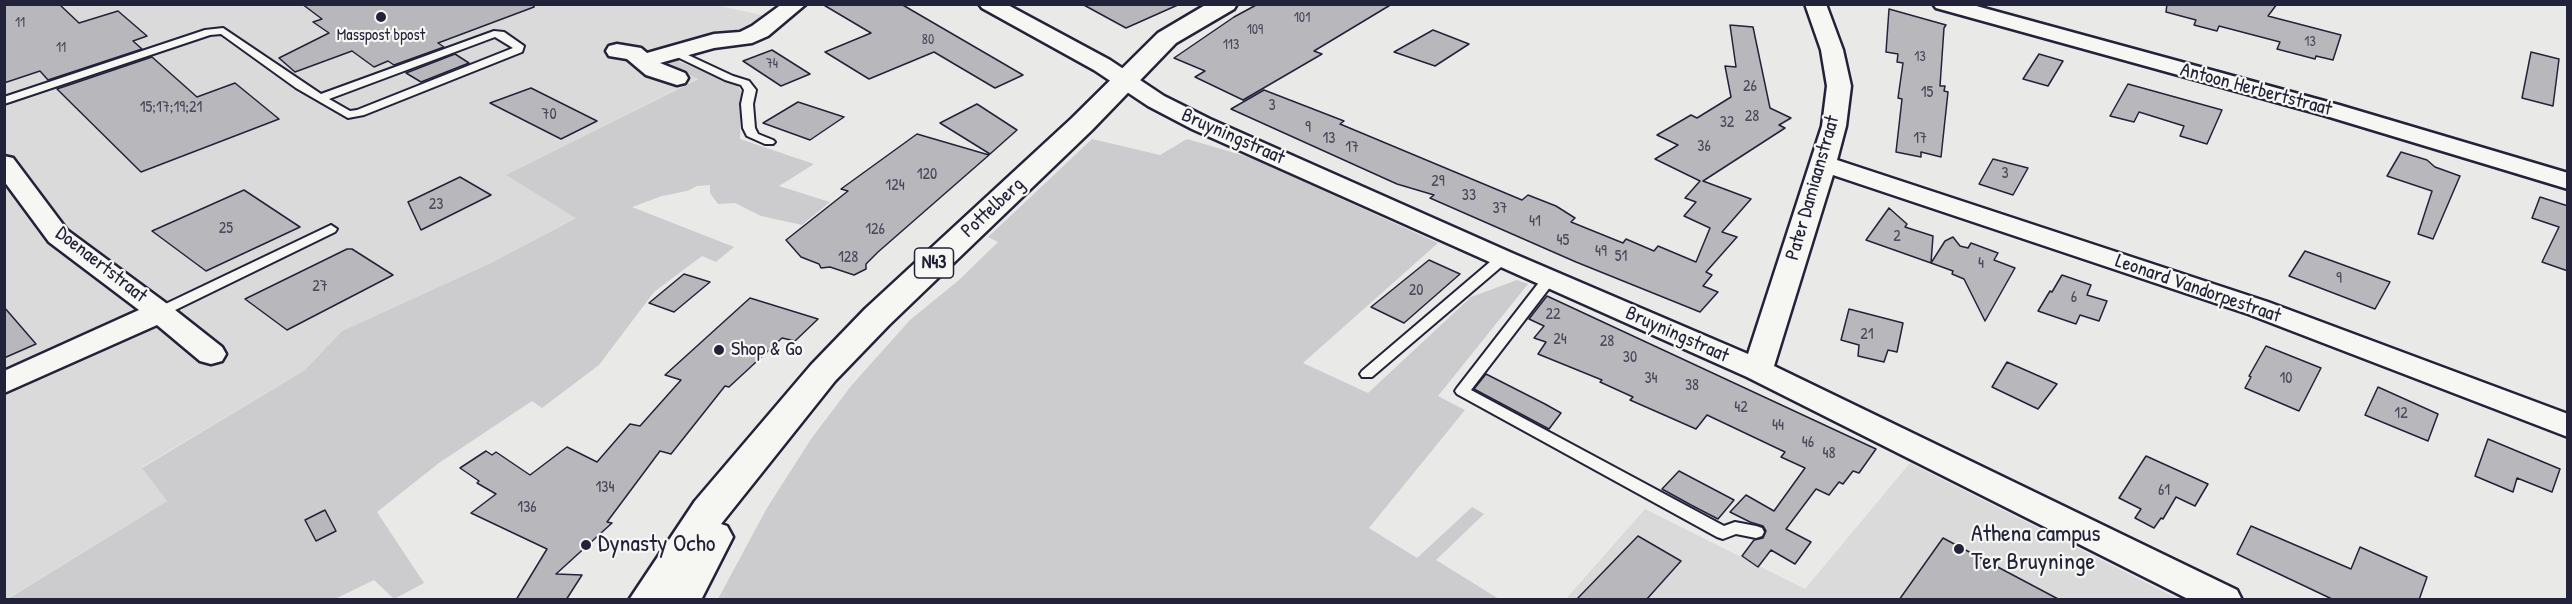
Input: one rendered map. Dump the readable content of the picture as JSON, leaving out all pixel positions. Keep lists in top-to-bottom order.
{
  "streets": {
    "main road": ["Pottelberg", "N43"],
    "street": [
      "Antoon Herbertstraat",
      "Bruyningstraat",
      "Pater Damiaanstraat",
      "Doenaertstraat",
      "Leonard Vandorpestraat"
    ]
  },
  "crossings": [
    ["Bruyningstraat", "Pater Damiaanstraat"],
    ["Bruyningstraat", "Pottelberg"],
    ["Pater Damiaanstraat", "Leonard Vandorpestraat"]
  ],
  "places": [
    "Masspost bpost",
    "Shop & Go",
    "Dynasty Ocho",
    "Athena campus Ter Bruyninge"
  ],
  "house_numbers": [
    "101",
    "11",
    "109",
    "80",
    "13",
    "113",
    "11",
    "13",
    "74",
    "26",
    "15",
    "3",
    "15;17;19;21",
    "70",
    "28",
    "32",
    "9",
    "13",
    "17",
    "36",
    "17",
    "3",
    "120",
    "29",
    "124",
    "33",
    "23",
    "37",
    "41",
    "25",
    "126",
    "2",
    "45",
    "49",
    "51",
    "128",
    "4",
    "9",
    "27",
    "20",
    "6",
    "22",
    "21",
    "24",
    "28",
    "30",
    "34",
    "10",
    "38",
    "42",
    "12",
    "44",
    "46",
    "48",
    "134",
    "61",
    "136"
  ]
}
